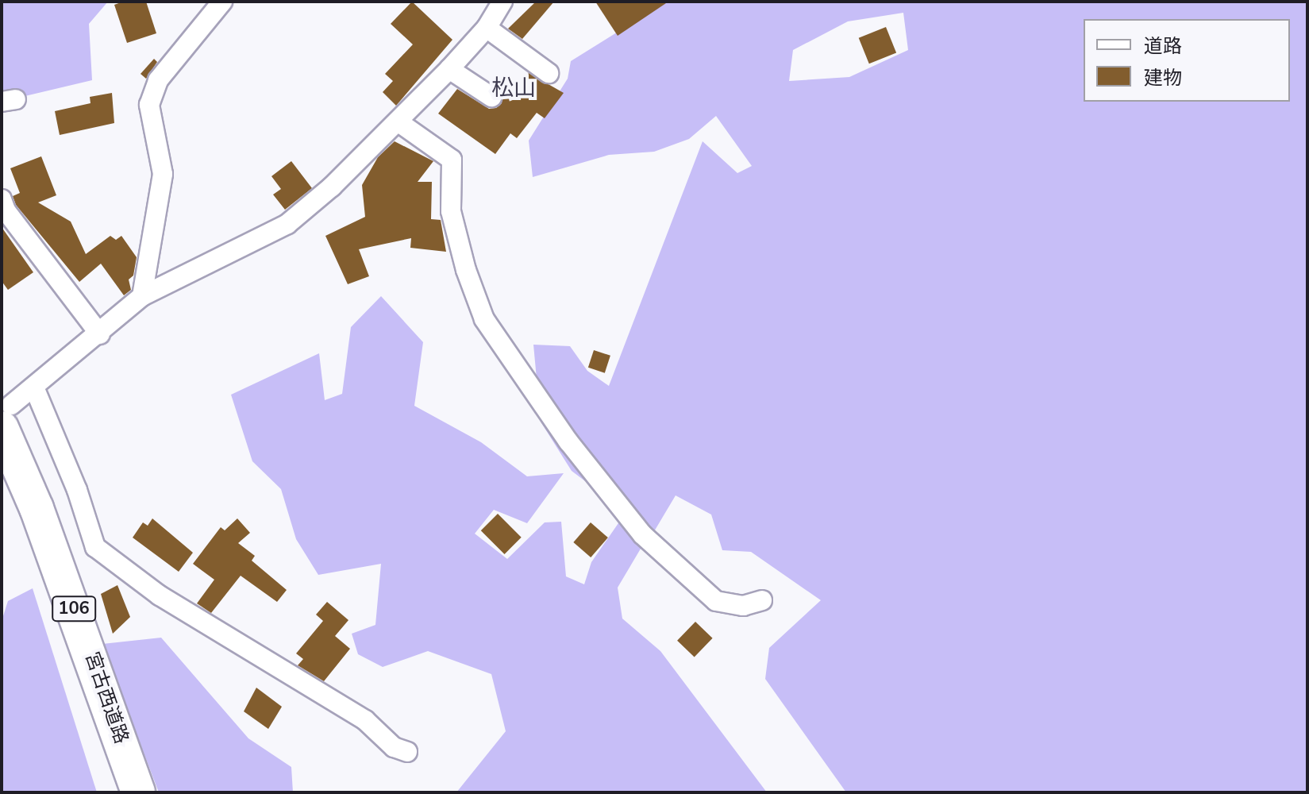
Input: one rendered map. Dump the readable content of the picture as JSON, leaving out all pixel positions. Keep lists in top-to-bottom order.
{
  "streets": {
    "highway": ["106", "宮古西道路"]
  },
  "districts": ["松山"],
  "legend": ["道路", "建物"]
}
